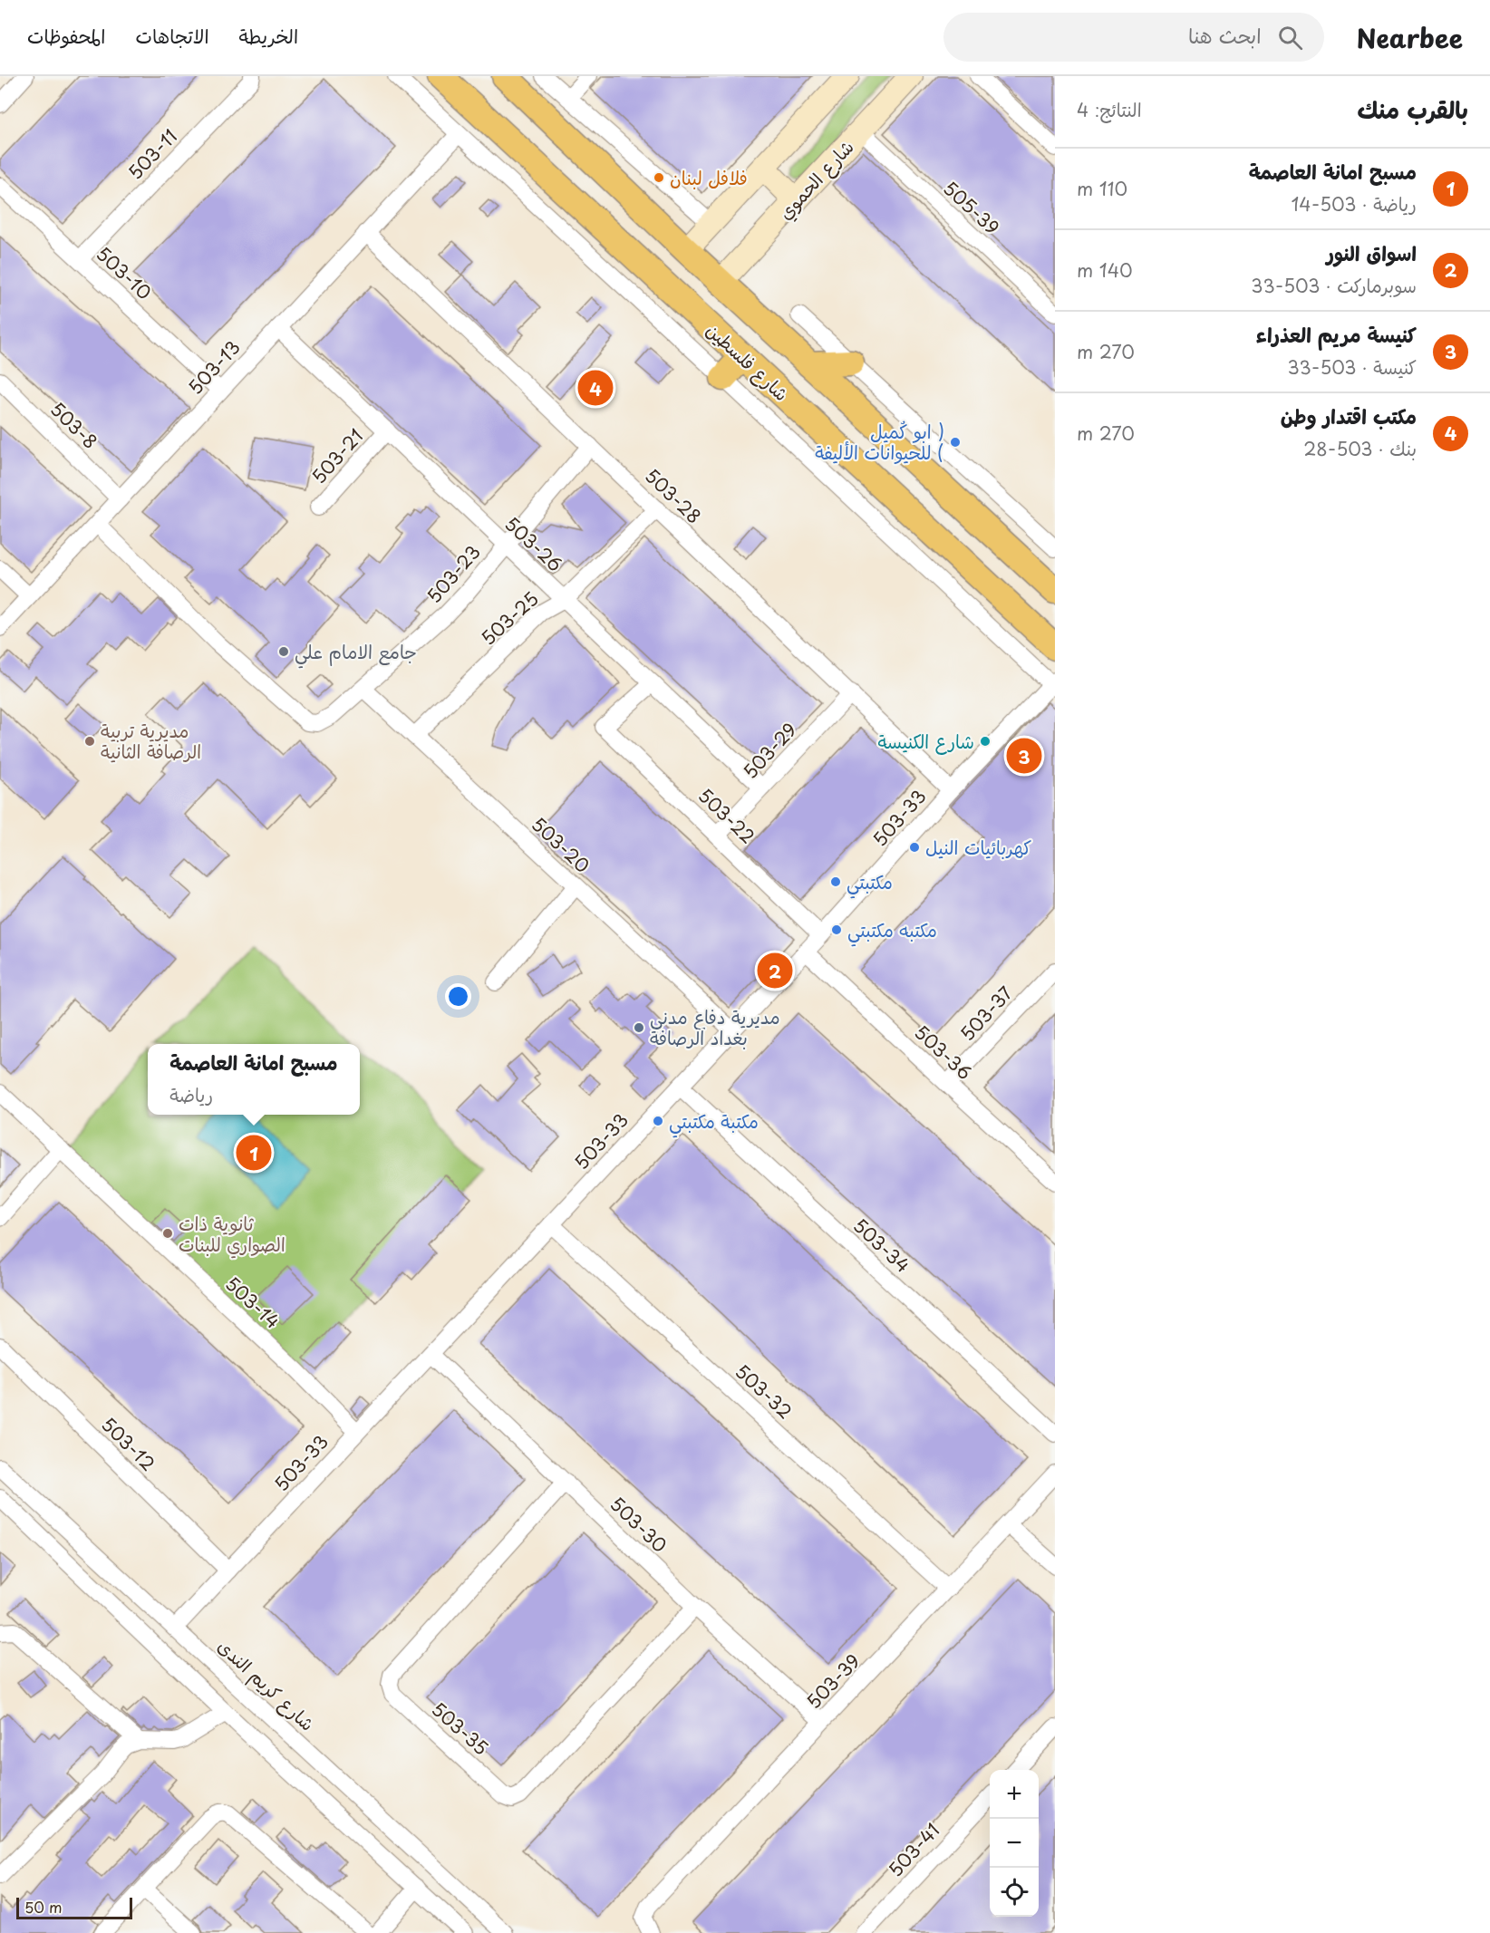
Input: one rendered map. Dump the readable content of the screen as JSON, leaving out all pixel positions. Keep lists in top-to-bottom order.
{
  "streets": {
    "main road": ["شارع فلسطين"],
    "street": [
      "503-11",
      "شارع الحموي",
      "505-39",
      "503-10",
      "503-13",
      "503-8",
      "503-21",
      "503-28",
      "503-26",
      "503-23",
      "503-25",
      "503-29",
      "503-22",
      "503-33",
      "503-20",
      "503-37",
      "503-36",
      "503-34",
      "503-14",
      "503-32",
      "503-12",
      "503-30",
      "503-39",
      "شارع كريم الندى",
      "503-35",
      "503-41"
    ]
  },
  "crossings": [
    ["503-11", "503-10"],
    ["شارع الحموي", "505-39"],
    ["503-10", "503-13"],
    ["503-13", "503-8"],
    ["503-13", "503-28"],
    ["503-13", "503-26"],
    ["503-13", "503-23"],
    ["503-21", "503-26"],
    ["503-28", "503-23"],
    ["503-28", "503-25"],
    ["503-28", "503-29"],
    ["503-28", "503-33"],
    ["503-26", "503-23"],
    ["503-26", "503-25"],
    ["503-26", "503-29"],
    ["503-26", "503-22"],
    ["503-23", "503-20"],
    ["503-25", "503-20"],
    ["503-29", "503-22"],
    ["503-22", "503-33"],
    ["503-33", "503-20"],
    ["503-33", "503-36"],
    ["503-33", "503-34"],
    ["503-33", "503-14"],
    ["503-33", "503-32"],
    ["503-33", "503-12"],
    ["503-33", "503-30"],
    ["503-33", "شارع كريم الندى"],
    ["503-37", "503-36"],
    ["503-32", "503-39"],
    ["503-30", "503-39"],
    ["503-30", "503-35"]
  ],
  "places": [
    "فلافل لبنان",
    "ابو كُميل ) للحيوانات الأليفة (",
    "جامع الامام علي",
    "مديرية تربية الرصافة الثانية",
    "شارع الكنيسة",
    "كهربائيات النيل",
    "مكتبتي",
    "مكتبه مكتبتي",
    "مديرية دفاع مدني بغداد الرصافة",
    "مكتبة مكتبتي",
    "ثانوية ذات الصواري للبنات"
  ],
  "scale_bar": "50 m",
  "page": {
    "header": "Nearbee",
    "search": "ابحث هنا",
    "nav": ["الخريطة", "الاتجاهات", "المحفوظات"],
    "heading": ["بالقرب منك", "النتائج: 4"],
    "list": [
      {
        "mark": "1",
        "name": "مسبح امانة العاصمة",
        "note": "رياضة · 503-14",
        "value": "110 m"
      },
      {
        "mark": "2",
        "name": "اسواق النور",
        "note": "سوبرماركت · 503-33",
        "value": "140 m"
      },
      {
        "mark": "3",
        "name": "كنيسة مريم العذراء",
        "note": "كنيسة · 503-33",
        "value": "270 m"
      },
      {
        "mark": "4",
        "name": "مكتب اقتدار وطن",
        "note": "بنك · 503-28",
        "value": "270 m"
      }
    ],
    "pins": [
      "4",
      "3",
      "2",
      "1"
    ],
    "popup": ["مسبح امانة العاصمة", "رياضة"],
    "map_buttons": ["+", "−"],
    "scale": "50 m"
  }
}
